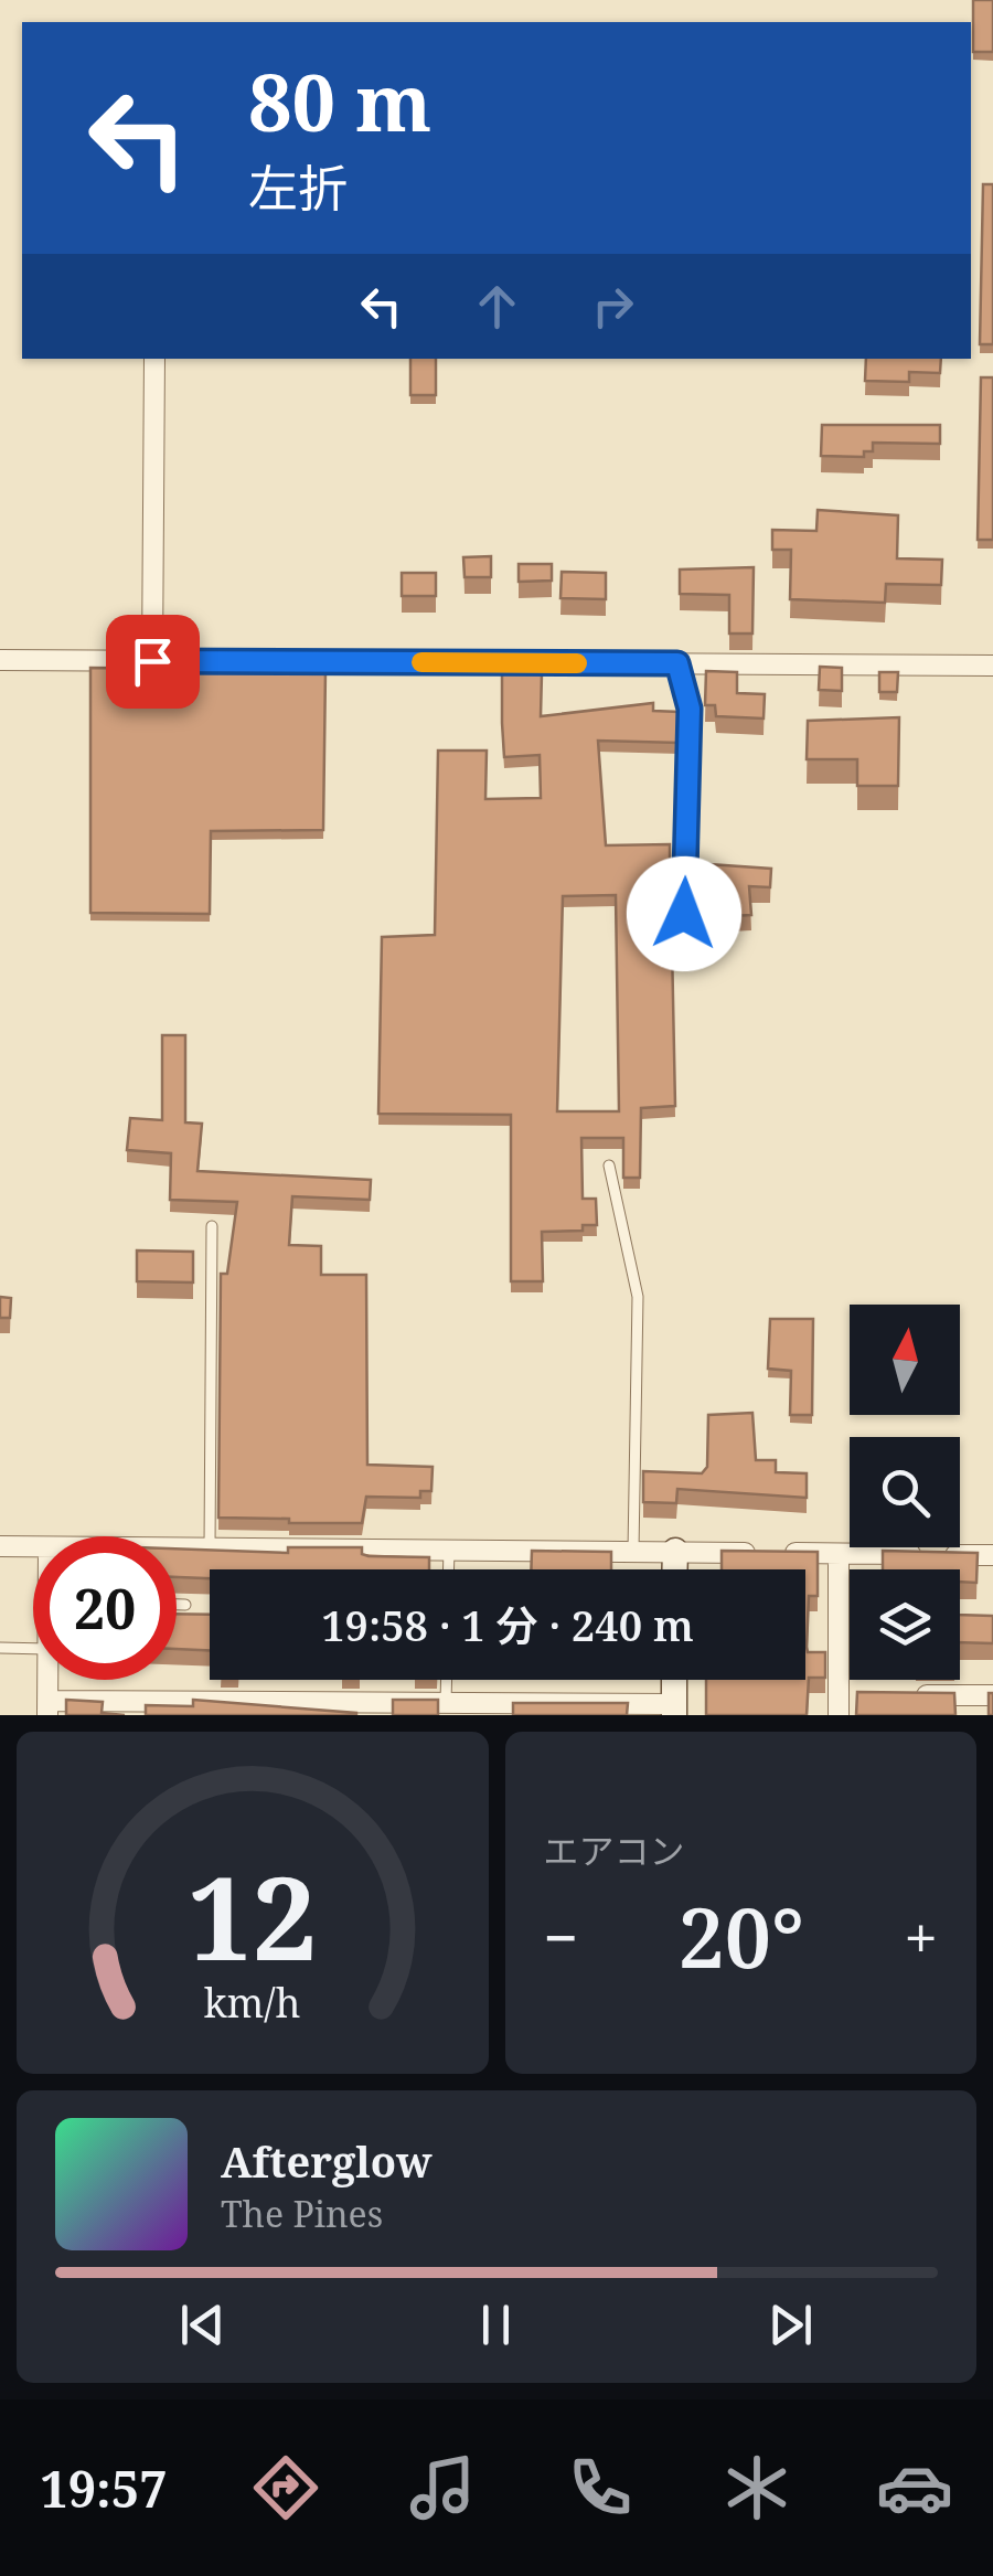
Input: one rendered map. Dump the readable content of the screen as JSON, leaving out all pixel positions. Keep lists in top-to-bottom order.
{
  "north": "top",
  "page": {
    "turn": ["80 m", "左折"],
    "limit": "20",
    "trip": "19:58 · 1 分 · 240 m",
    "tile": "エアコン",
    "heat": ["−", "20°", "+"],
    "song": ["Afterglow", "The Pines"],
    "tabs": "19:57",
    "gauge": ["12", "km/h"]
  }
}
